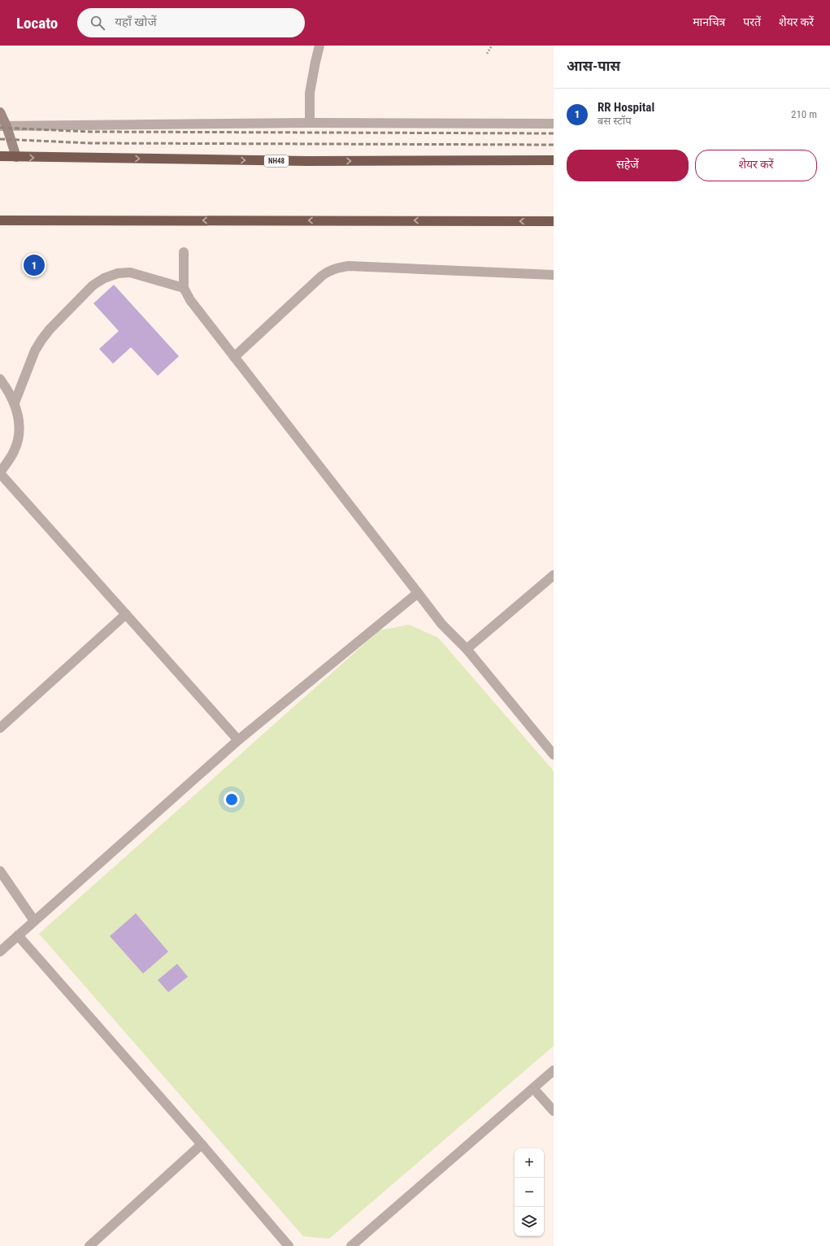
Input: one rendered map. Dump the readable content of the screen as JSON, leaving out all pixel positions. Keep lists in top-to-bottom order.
{
  "streets": {
    "highway": ["NH48"]
  },
  "page": {
    "header": "Locato",
    "search": "यहाँ खोजें",
    "nav": ["मानचित्र", "परतें", "शेयर करें"],
    "heading": "आस-पास",
    "list": [
      {
        "mark": "1",
        "name": "RR Hospital",
        "note": "बस स्टॉप",
        "value": "210 m"
      }
    ],
    "buttons": ["सहेजें", "शेयर करें"],
    "pins": "1",
    "map_buttons": ["+", "−"]
  }
}
